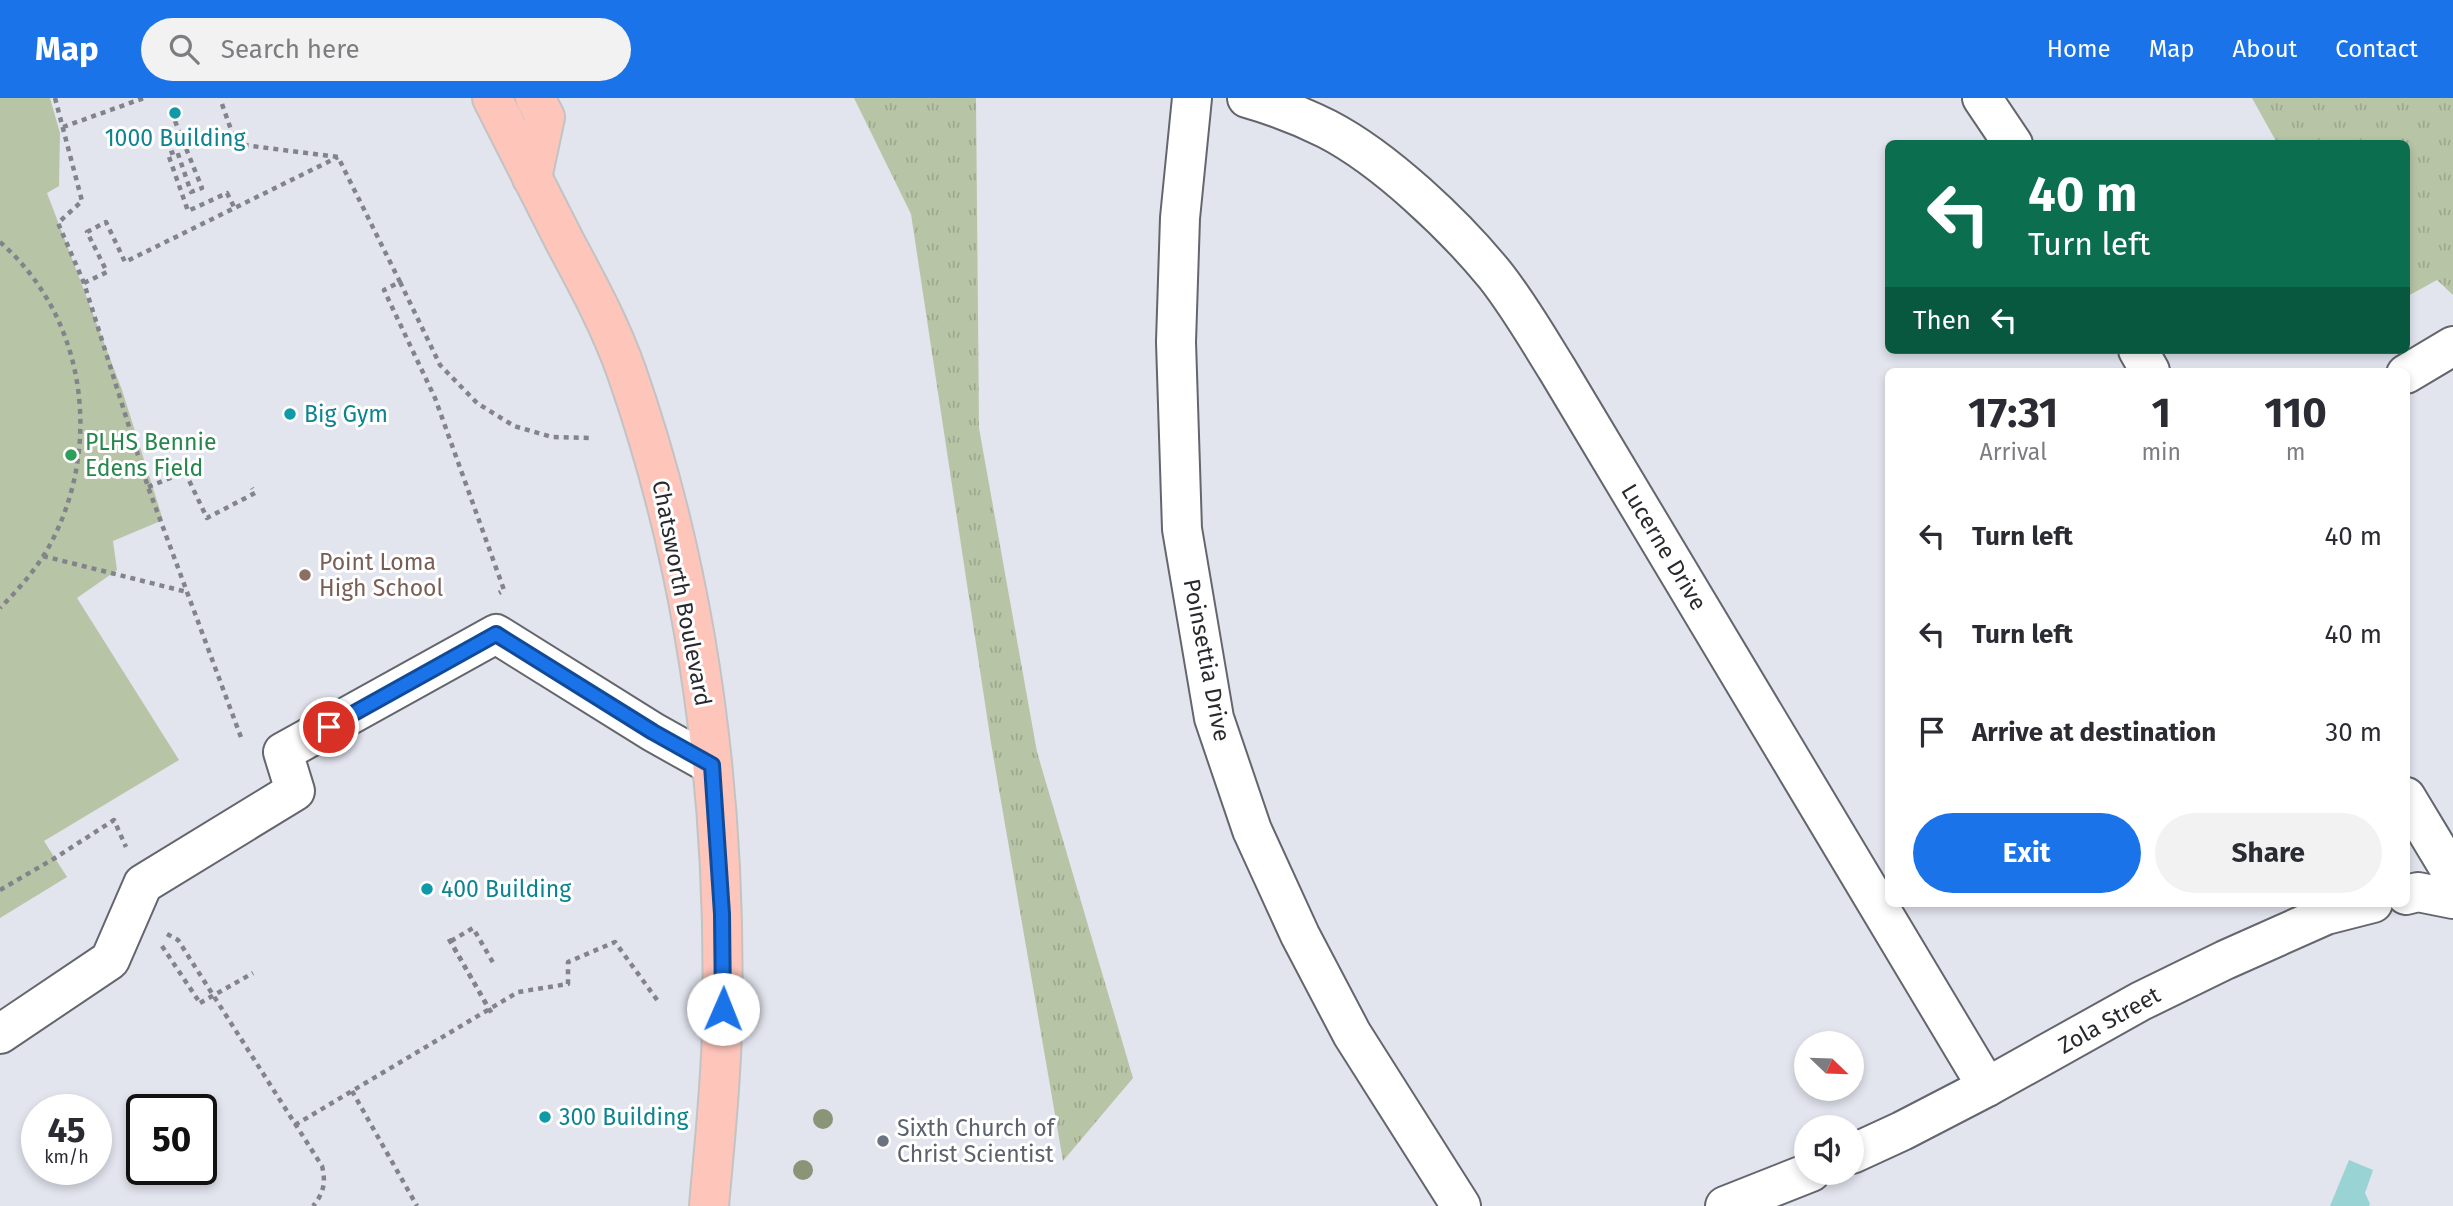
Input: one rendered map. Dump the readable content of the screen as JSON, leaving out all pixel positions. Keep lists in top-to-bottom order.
{
  "streets": {
    "main road": ["Chatsworth Boulevard"],
    "street": ["Lucerne Drive", "Poinsettia Drive", "Zola Street"]
  },
  "crossings": [
    ["Lucerne Drive", "Zola Street"]
  ],
  "places": [
    "1000 Building",
    "Big Gym",
    "PLHS Bennie Edens Field",
    "Point Loma High School",
    "400 Building",
    "300 Building",
    "Sixth Church of Christ Scientist"
  ],
  "north": "bottom right",
  "page": {
    "header": "Map",
    "search": "Search here",
    "nav": [
      "Home",
      "Map",
      "About",
      "Contact"
    ],
    "turn": ["40 m", "Turn left"],
    "then": "Then",
    "eta": [
      "17:31",
      "Arrival",
      "1",
      "min",
      "110",
      "m"
    ],
    "list": [
      {
        "name": "Turn left",
        "value": "40 m"
      },
      {
        "name": "Turn left",
        "value": "40 m"
      },
      {
        "name": "Arrive at destination",
        "value": "30 m"
      }
    ],
    "buttons": ["Exit", "Share"],
    "speed": "45 km/h",
    "limit": "50"
  }
}
